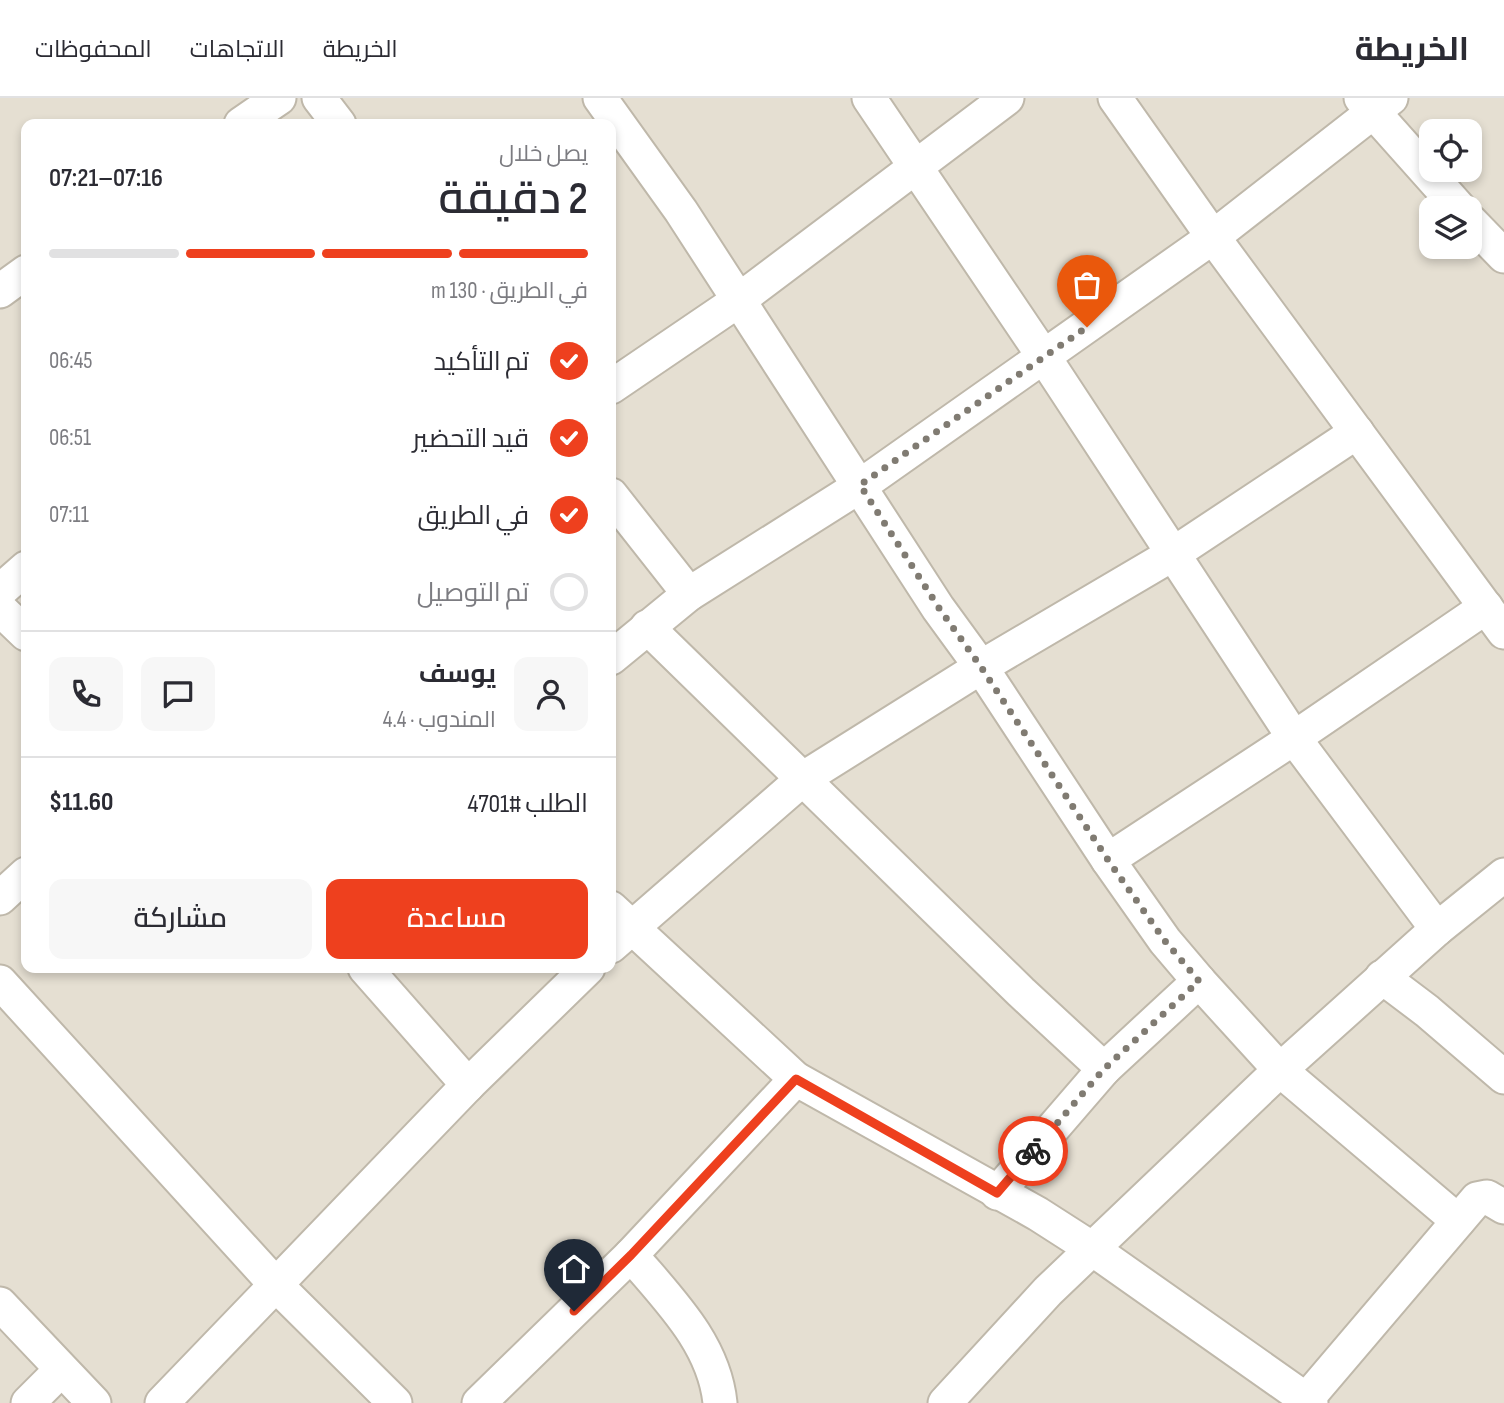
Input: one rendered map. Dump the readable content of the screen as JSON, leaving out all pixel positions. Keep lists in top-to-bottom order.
{
  "page": {
    "header": "الخريطة",
    "nav": ["الخريطة", "الاتجاهات", "المحفوظات"],
    "heading": ["2 دقيقة", "يصل خلال", "07:16–07:21"],
    "panel": [
      "يوسف",
      "المندوب · 4.4",
      "الطلب #4701",
      "$11.60"
    ],
    "bar": "في الطريق · 130 m",
    "list": [
      ["تم التأكيد", "06:45"],
      ["قيد التحضير", "06:51"],
      ["في الطريق", "07:11"],
      "تم التوصيل"
    ],
    "buttons": ["مساعدة", "مشاركة"]
  }
}
